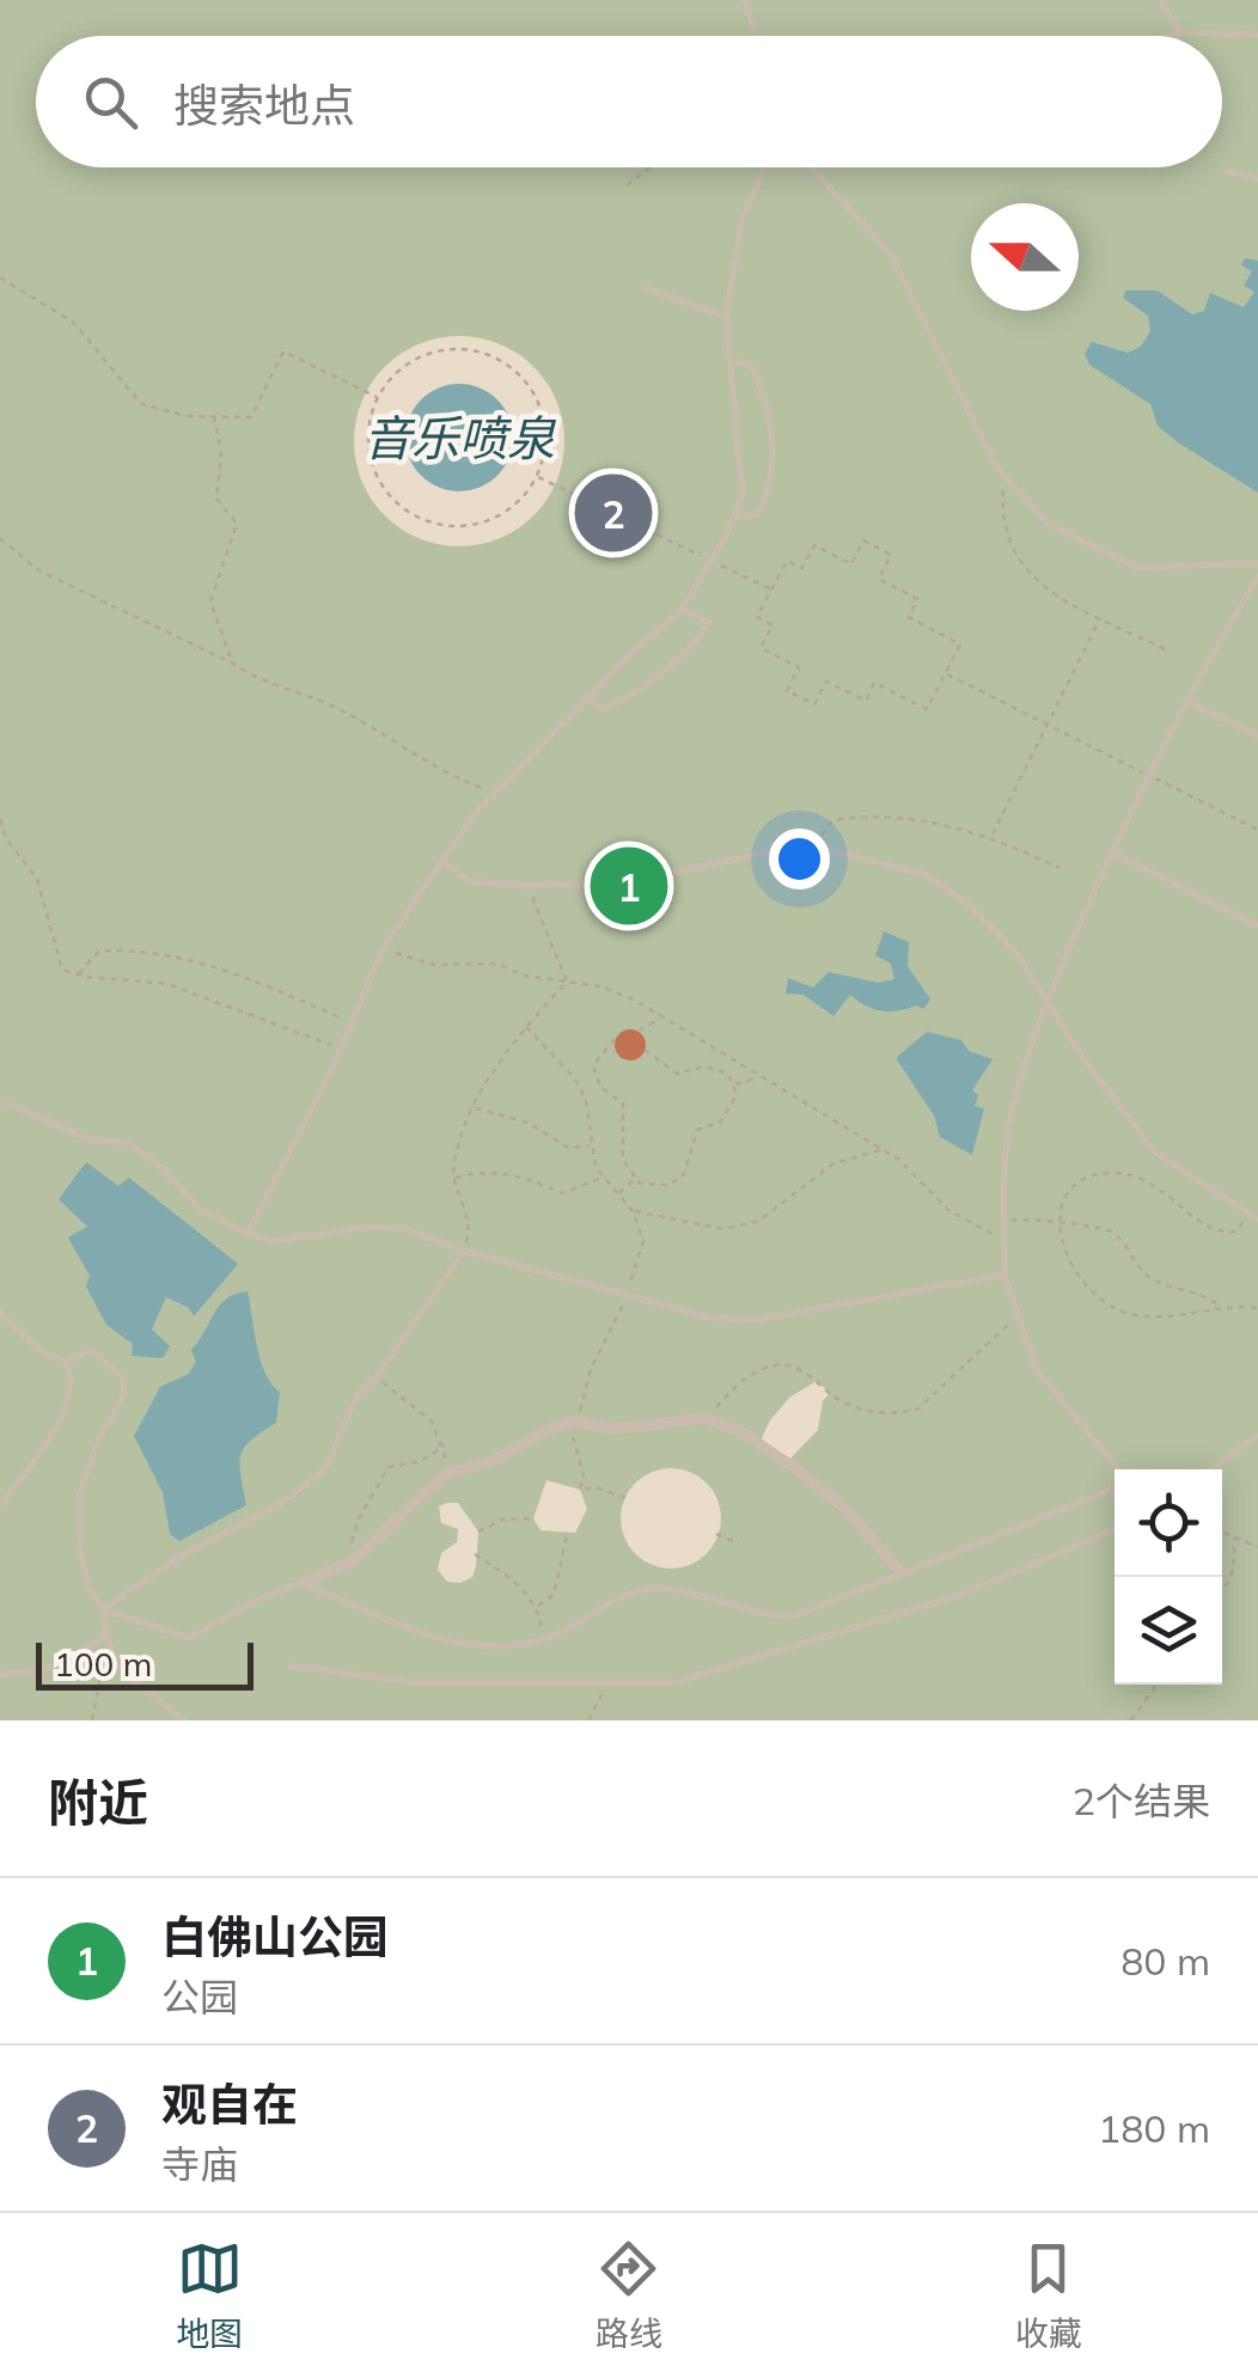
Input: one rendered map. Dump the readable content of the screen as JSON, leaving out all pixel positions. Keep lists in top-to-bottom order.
{
  "water": ["音乐喷泉"],
  "scale_bar": "100 m",
  "north": "left",
  "page": {
    "search": "搜索地点",
    "pins": ["2", "1"],
    "scale": "100 m",
    "heading": ["附近", "2个结果"],
    "list": [
      {
        "mark": "1",
        "name": "白佛山公园",
        "note": "公园",
        "value": "80 m"
      },
      {
        "mark": "2",
        "name": "观自在",
        "note": "寺庙",
        "value": "180 m"
      }
    ],
    "nav": ["地图", "路线", "收藏"]
  }
}
